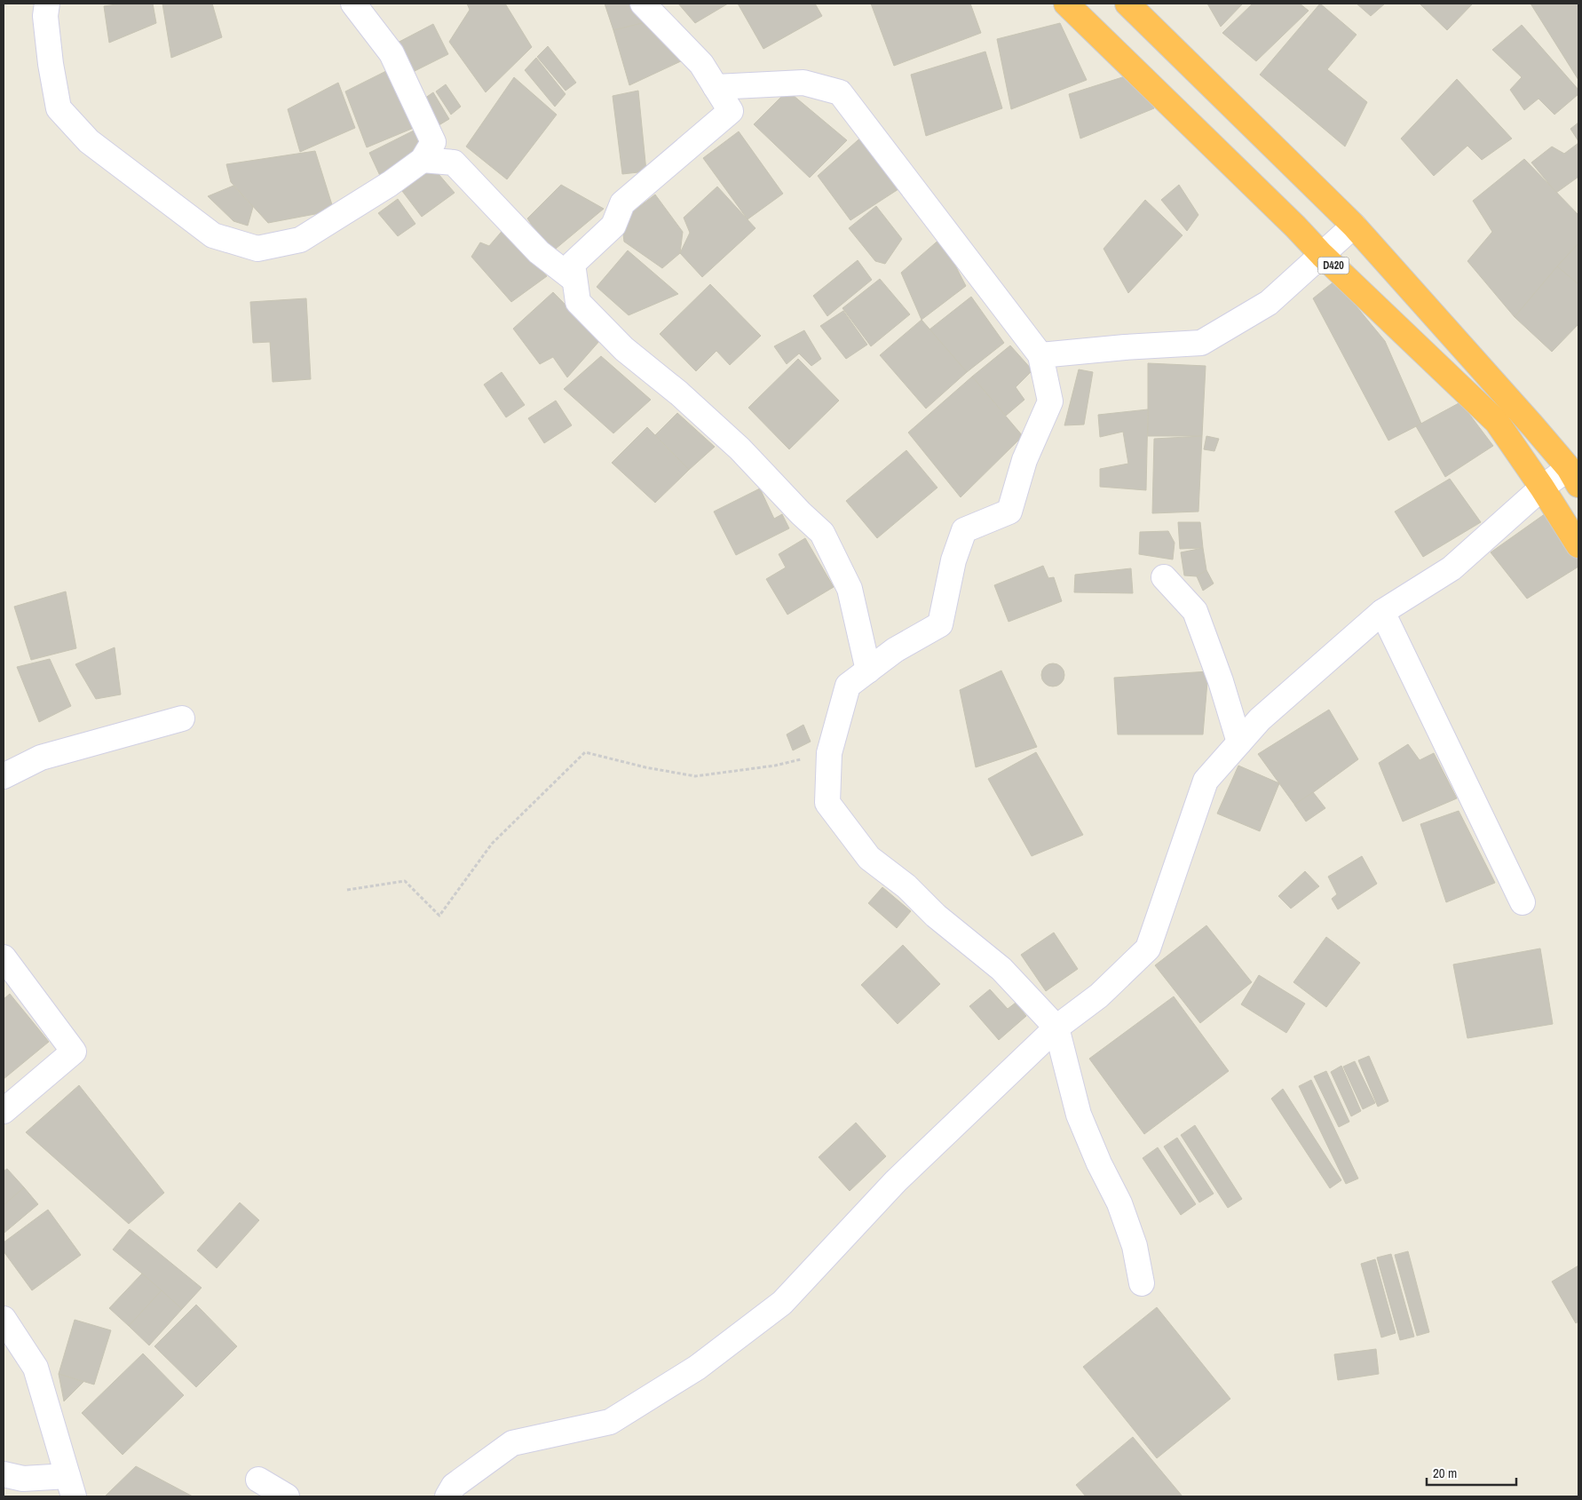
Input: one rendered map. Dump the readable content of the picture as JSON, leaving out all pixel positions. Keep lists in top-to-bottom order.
{
  "streets": {
    "highway": ["D420"]
  },
  "scale_bar": "20 m"
}
